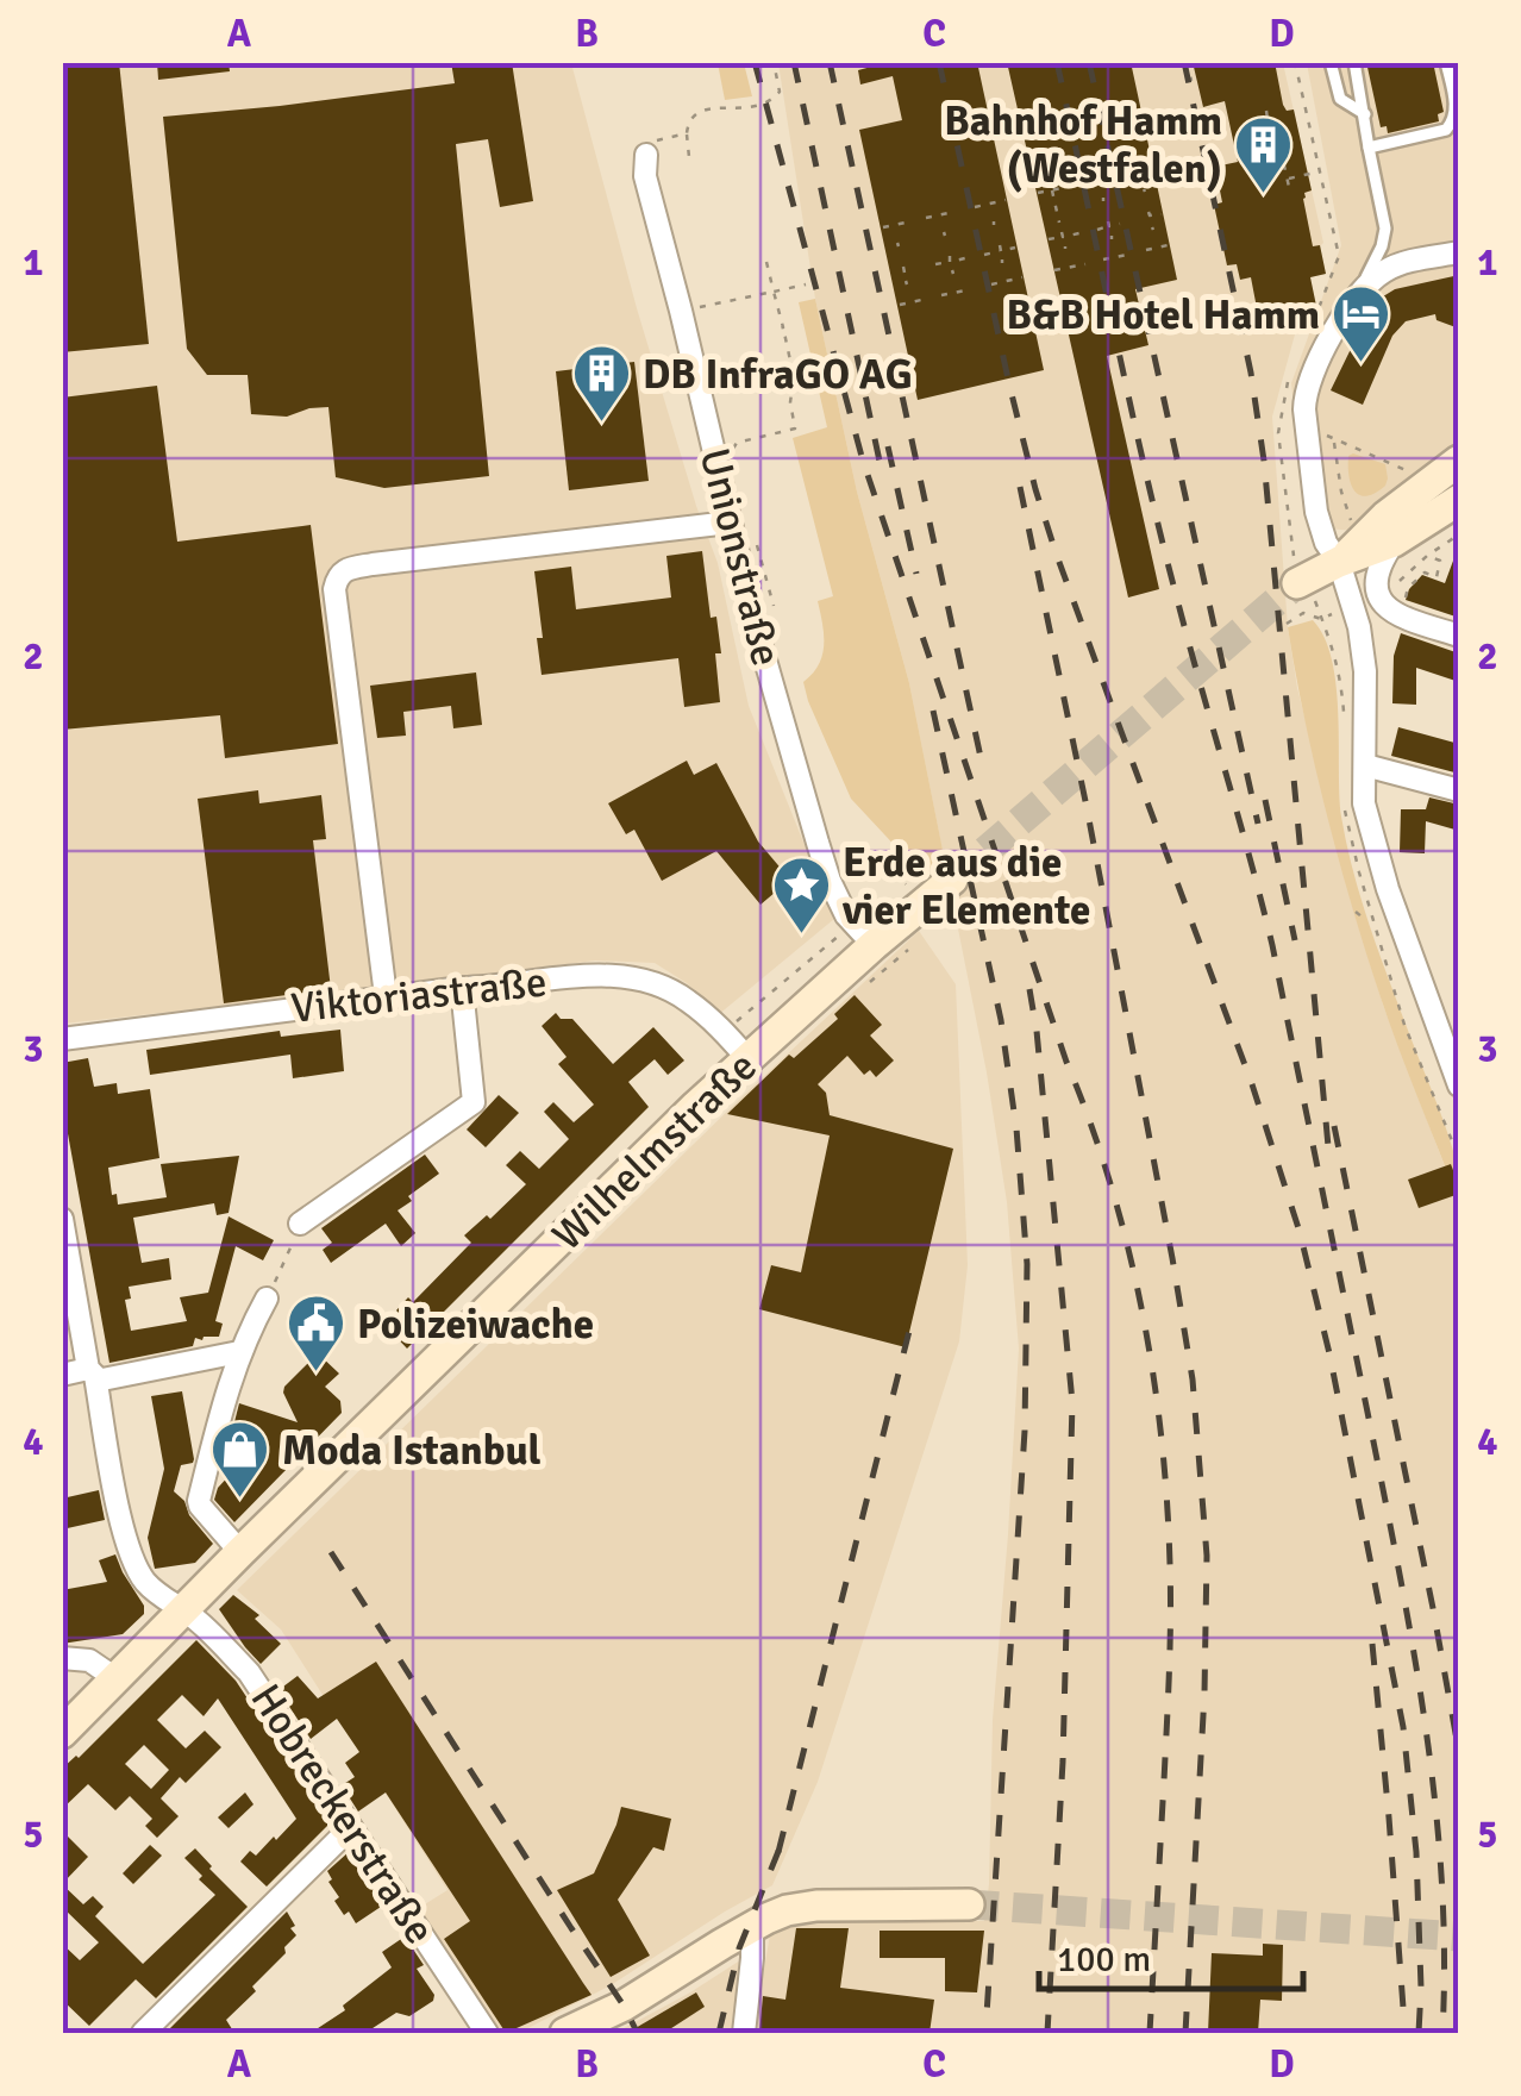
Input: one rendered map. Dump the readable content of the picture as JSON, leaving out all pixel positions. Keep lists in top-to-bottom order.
{
  "streets": {
    "main road": ["Wilhelmstraße"],
    "street": ["Unionstraße", "Viktoriastraße", "Hobreckerstraße"]
  },
  "crossings": [
    ["Unionstraße", "Wilhelmstraße"],
    ["Viktoriastraße", "Wilhelmstraße"],
    ["Wilhelmstraße", "Hobreckerstraße"]
  ],
  "places": {
    "building": ["Bahnhof Hamm (Westfalen)", "DB InfraGO AG"],
    "hotel": ["B&B Hotel Hamm"],
    "place": ["Erde aus die vier Elemente"],
    "public building": ["Polizeiwache"],
    "shop": ["Moda Istanbul"]
  },
  "scale_bar": "100 m",
  "grid": {
    "columns": [
      "A",
      "B",
      "C",
      "D"
    ],
    "rows": [
      "1",
      "2",
      "3",
      "4",
      "5"
    ]
  }
}
